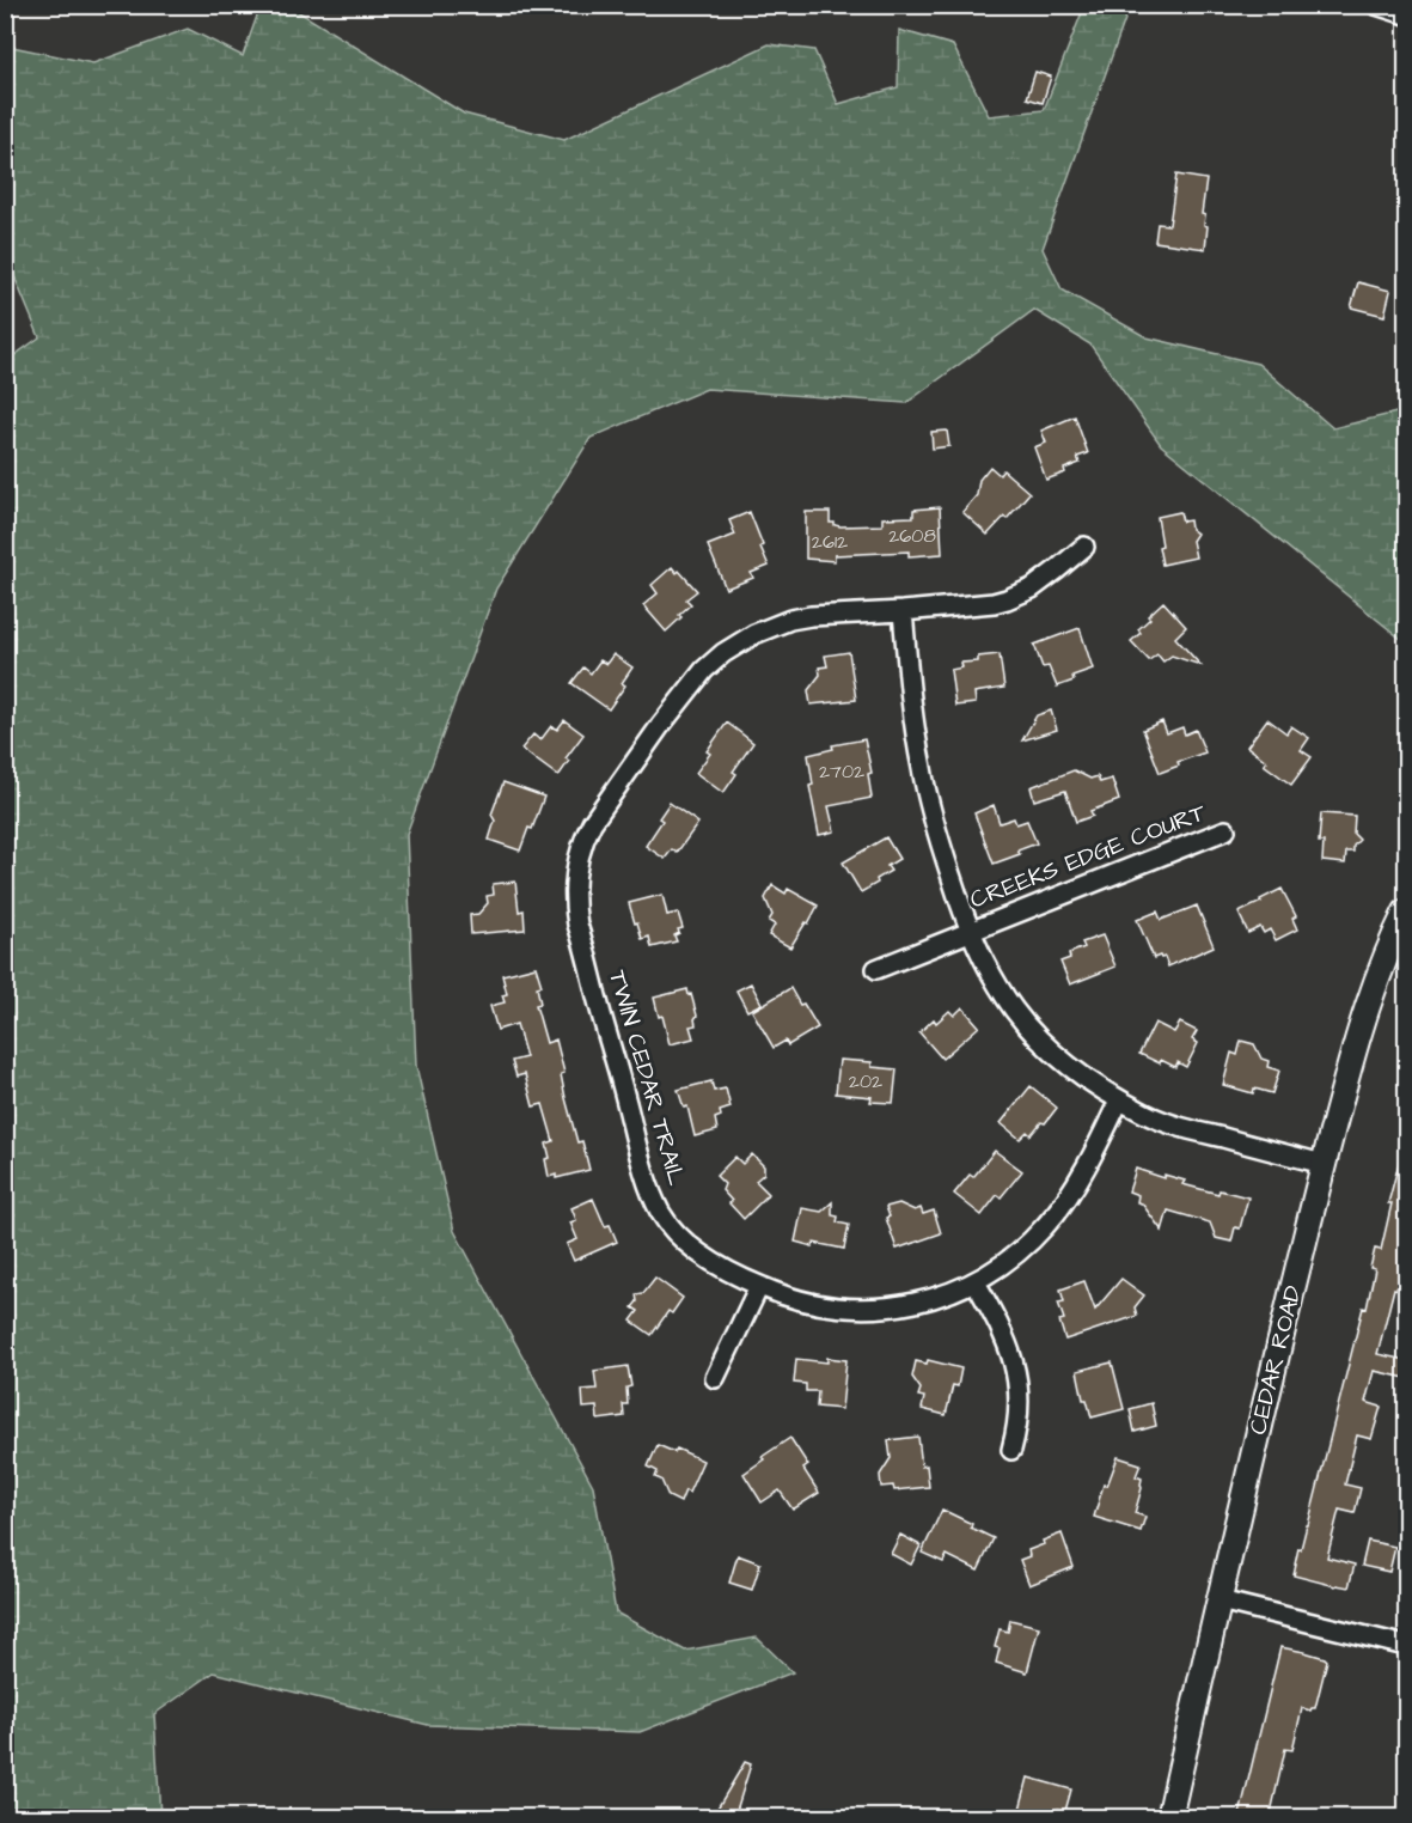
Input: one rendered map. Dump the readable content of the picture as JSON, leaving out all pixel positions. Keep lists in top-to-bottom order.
{
  "streets": {
    "street": ["CREEKS EDGE COURT", "TWIN CEDAR TRAIL", "CEDAR ROAD"]
  },
  "house_numbers": [
    "2608",
    "2612",
    "2702",
    "202"
  ]
}
